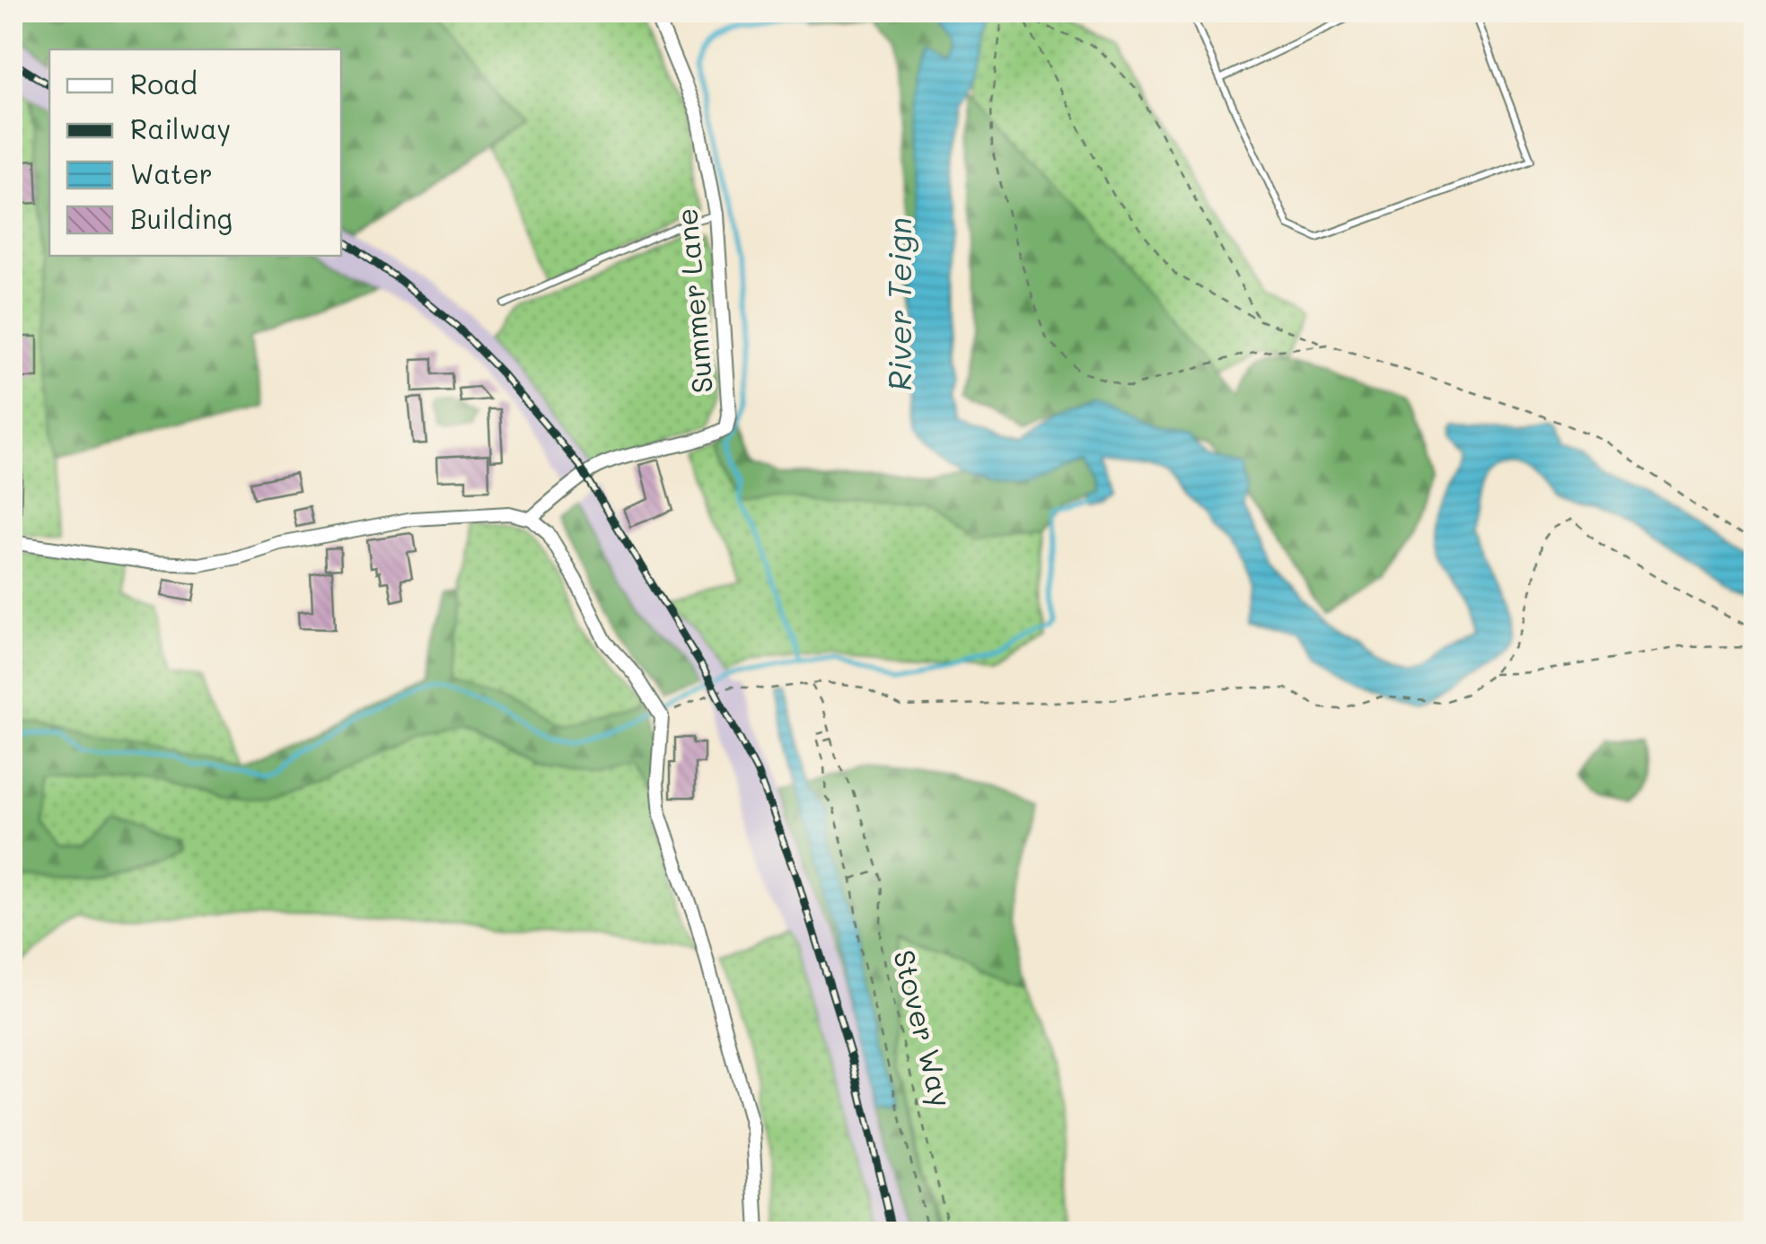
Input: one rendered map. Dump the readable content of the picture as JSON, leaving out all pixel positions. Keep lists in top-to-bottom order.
{
  "streets": {
    "street": ["Summer Lane"],
    "path": ["Stover Way"]
  },
  "water": ["River Teign"],
  "legend": [
    "Road",
    "Railway",
    "Water",
    "Building"
  ]
}
